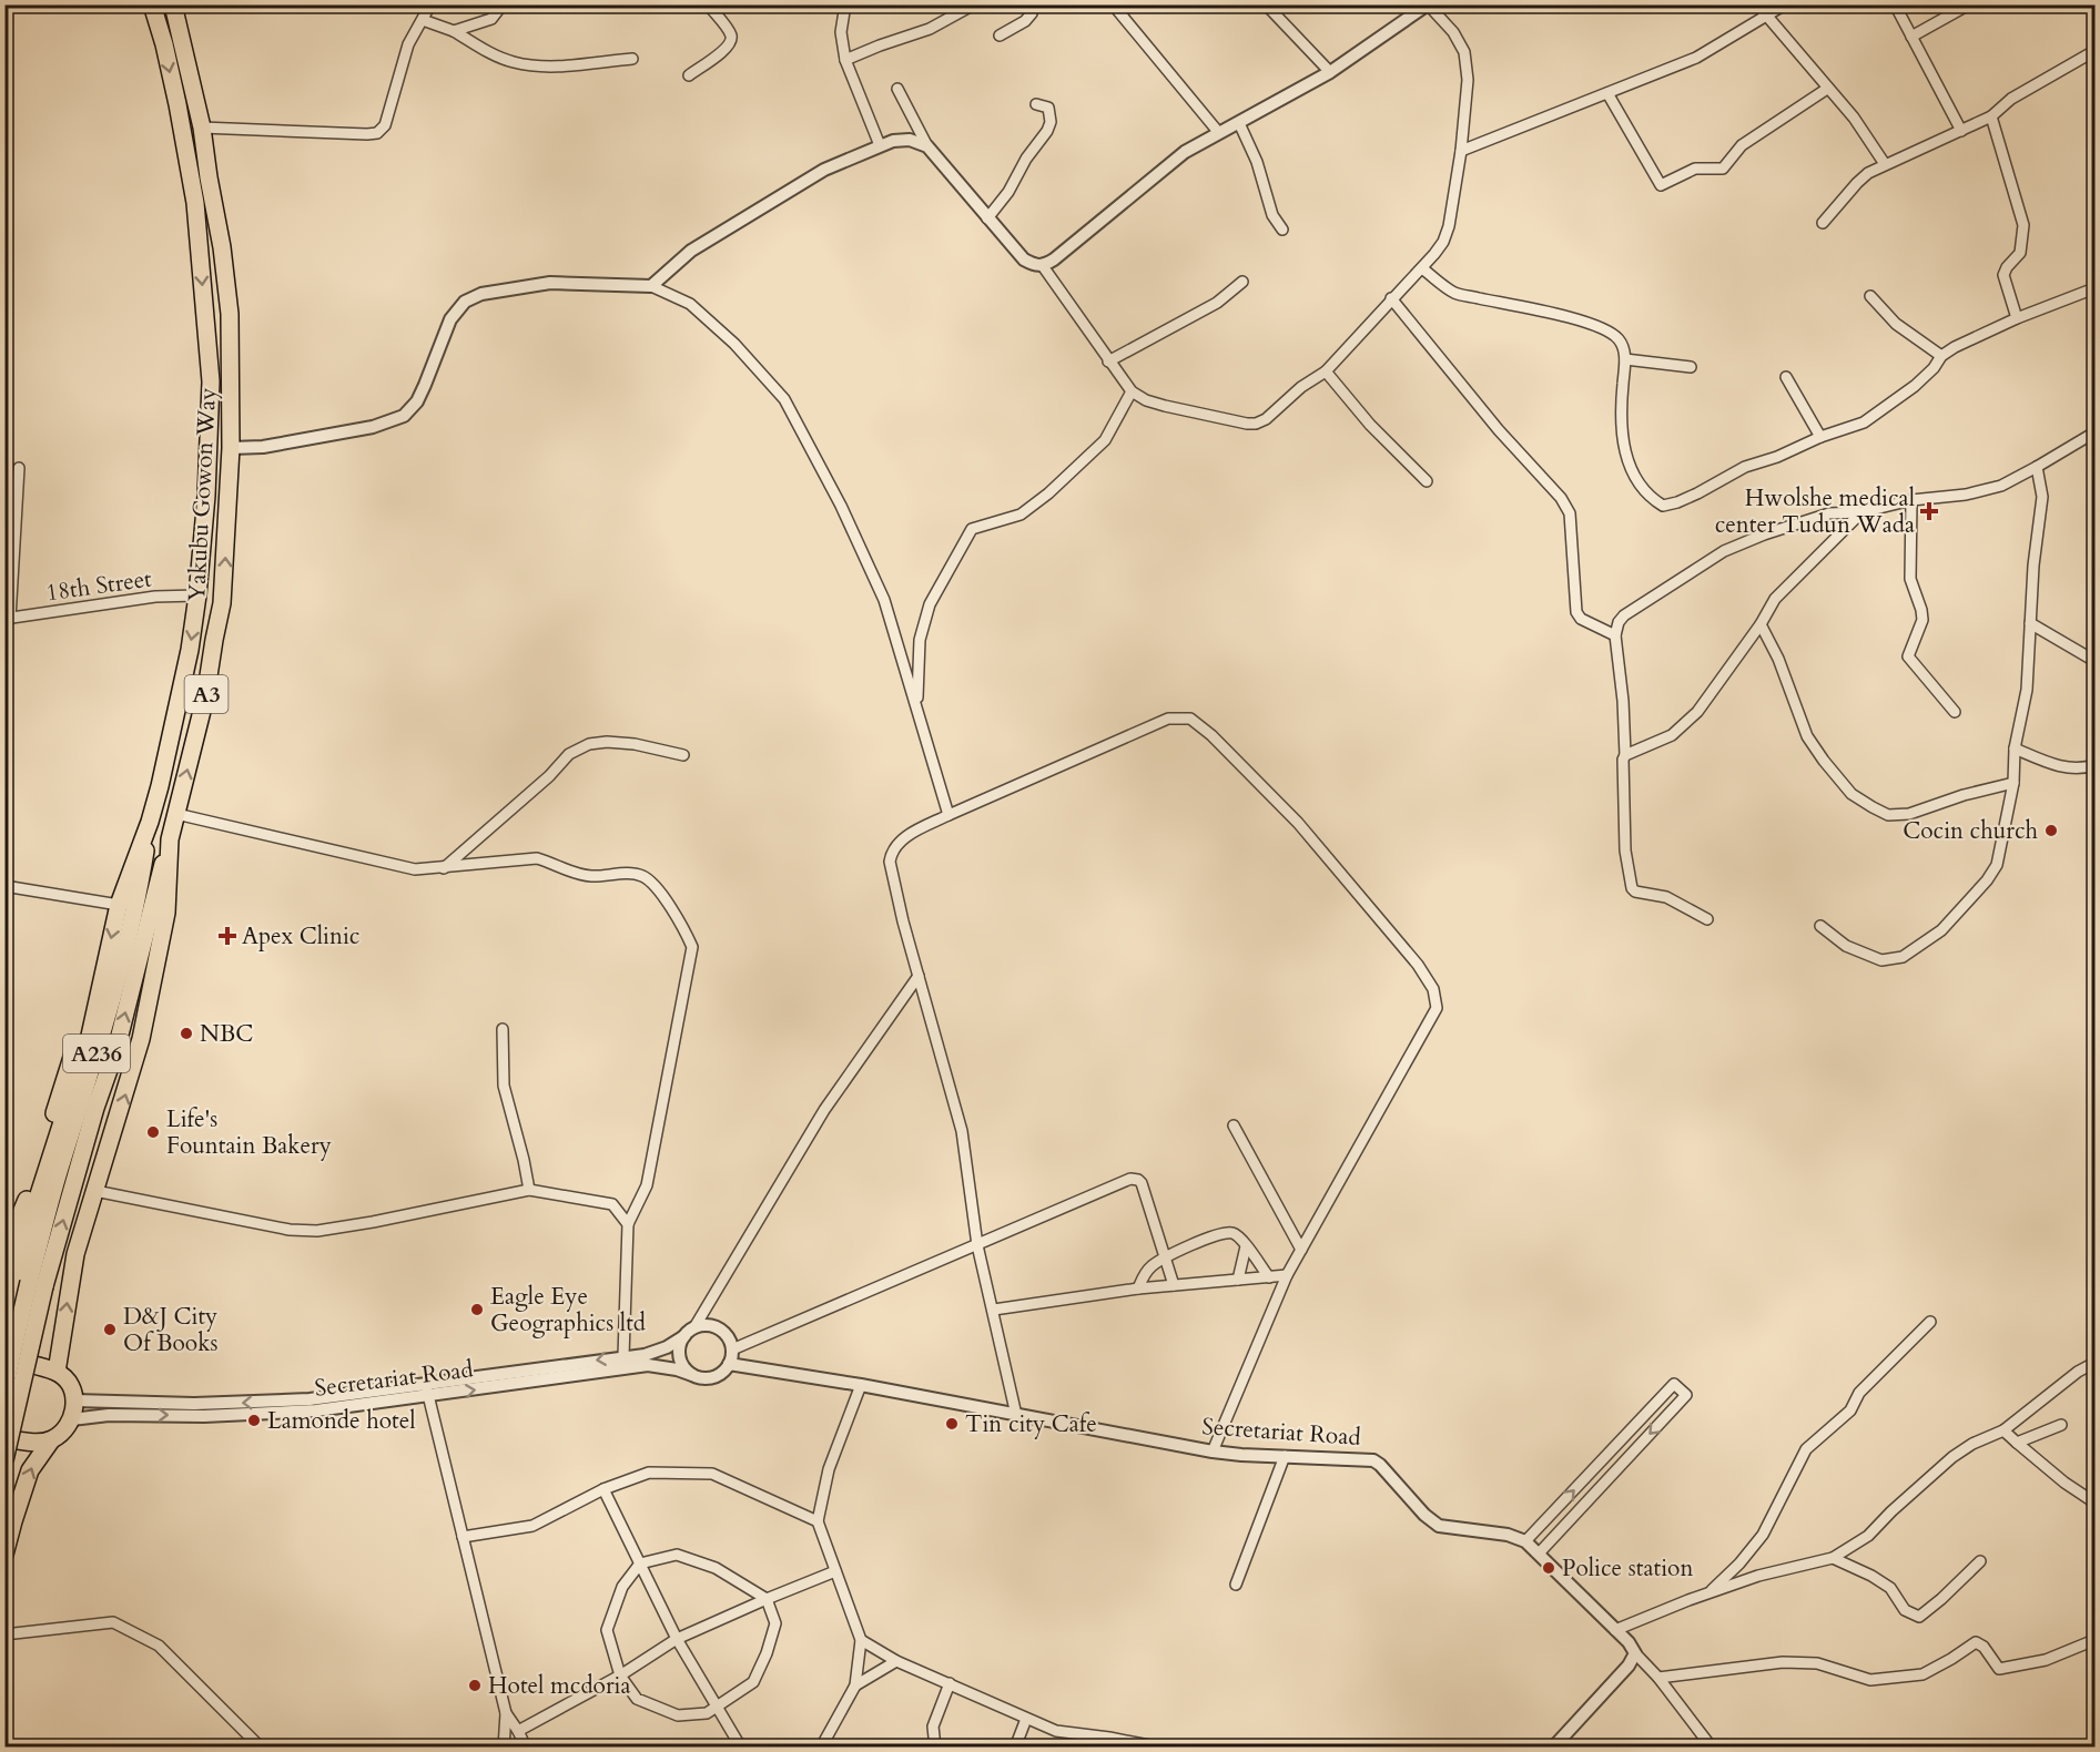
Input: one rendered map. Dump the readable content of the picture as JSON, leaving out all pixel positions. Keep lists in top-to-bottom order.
{
  "streets": {
    "highway": ["Yakubu Gowon Way", "A3", "A236"],
    "street": ["18th Street", "Secretariat Road"]
  },
  "crossings": [
    ["Yakubu Gowon Way", "18th Street"],
    ["Yakubu Gowon Way", "A236"]
  ],
  "places": {
    "health": ["Hwolshe medical center Tudun Wada", "Apex Clinic"],
    "other": [
      "Cocin church",
      "NBC",
      "Life's Fountain Bakery",
      "Eagle Eye Geographics ltd",
      "D&J City Of Books",
      "Lamonde hotel",
      "Tin city Cafe",
      "Police station",
      "Hotel mcdoria"
    ]
  }
}
